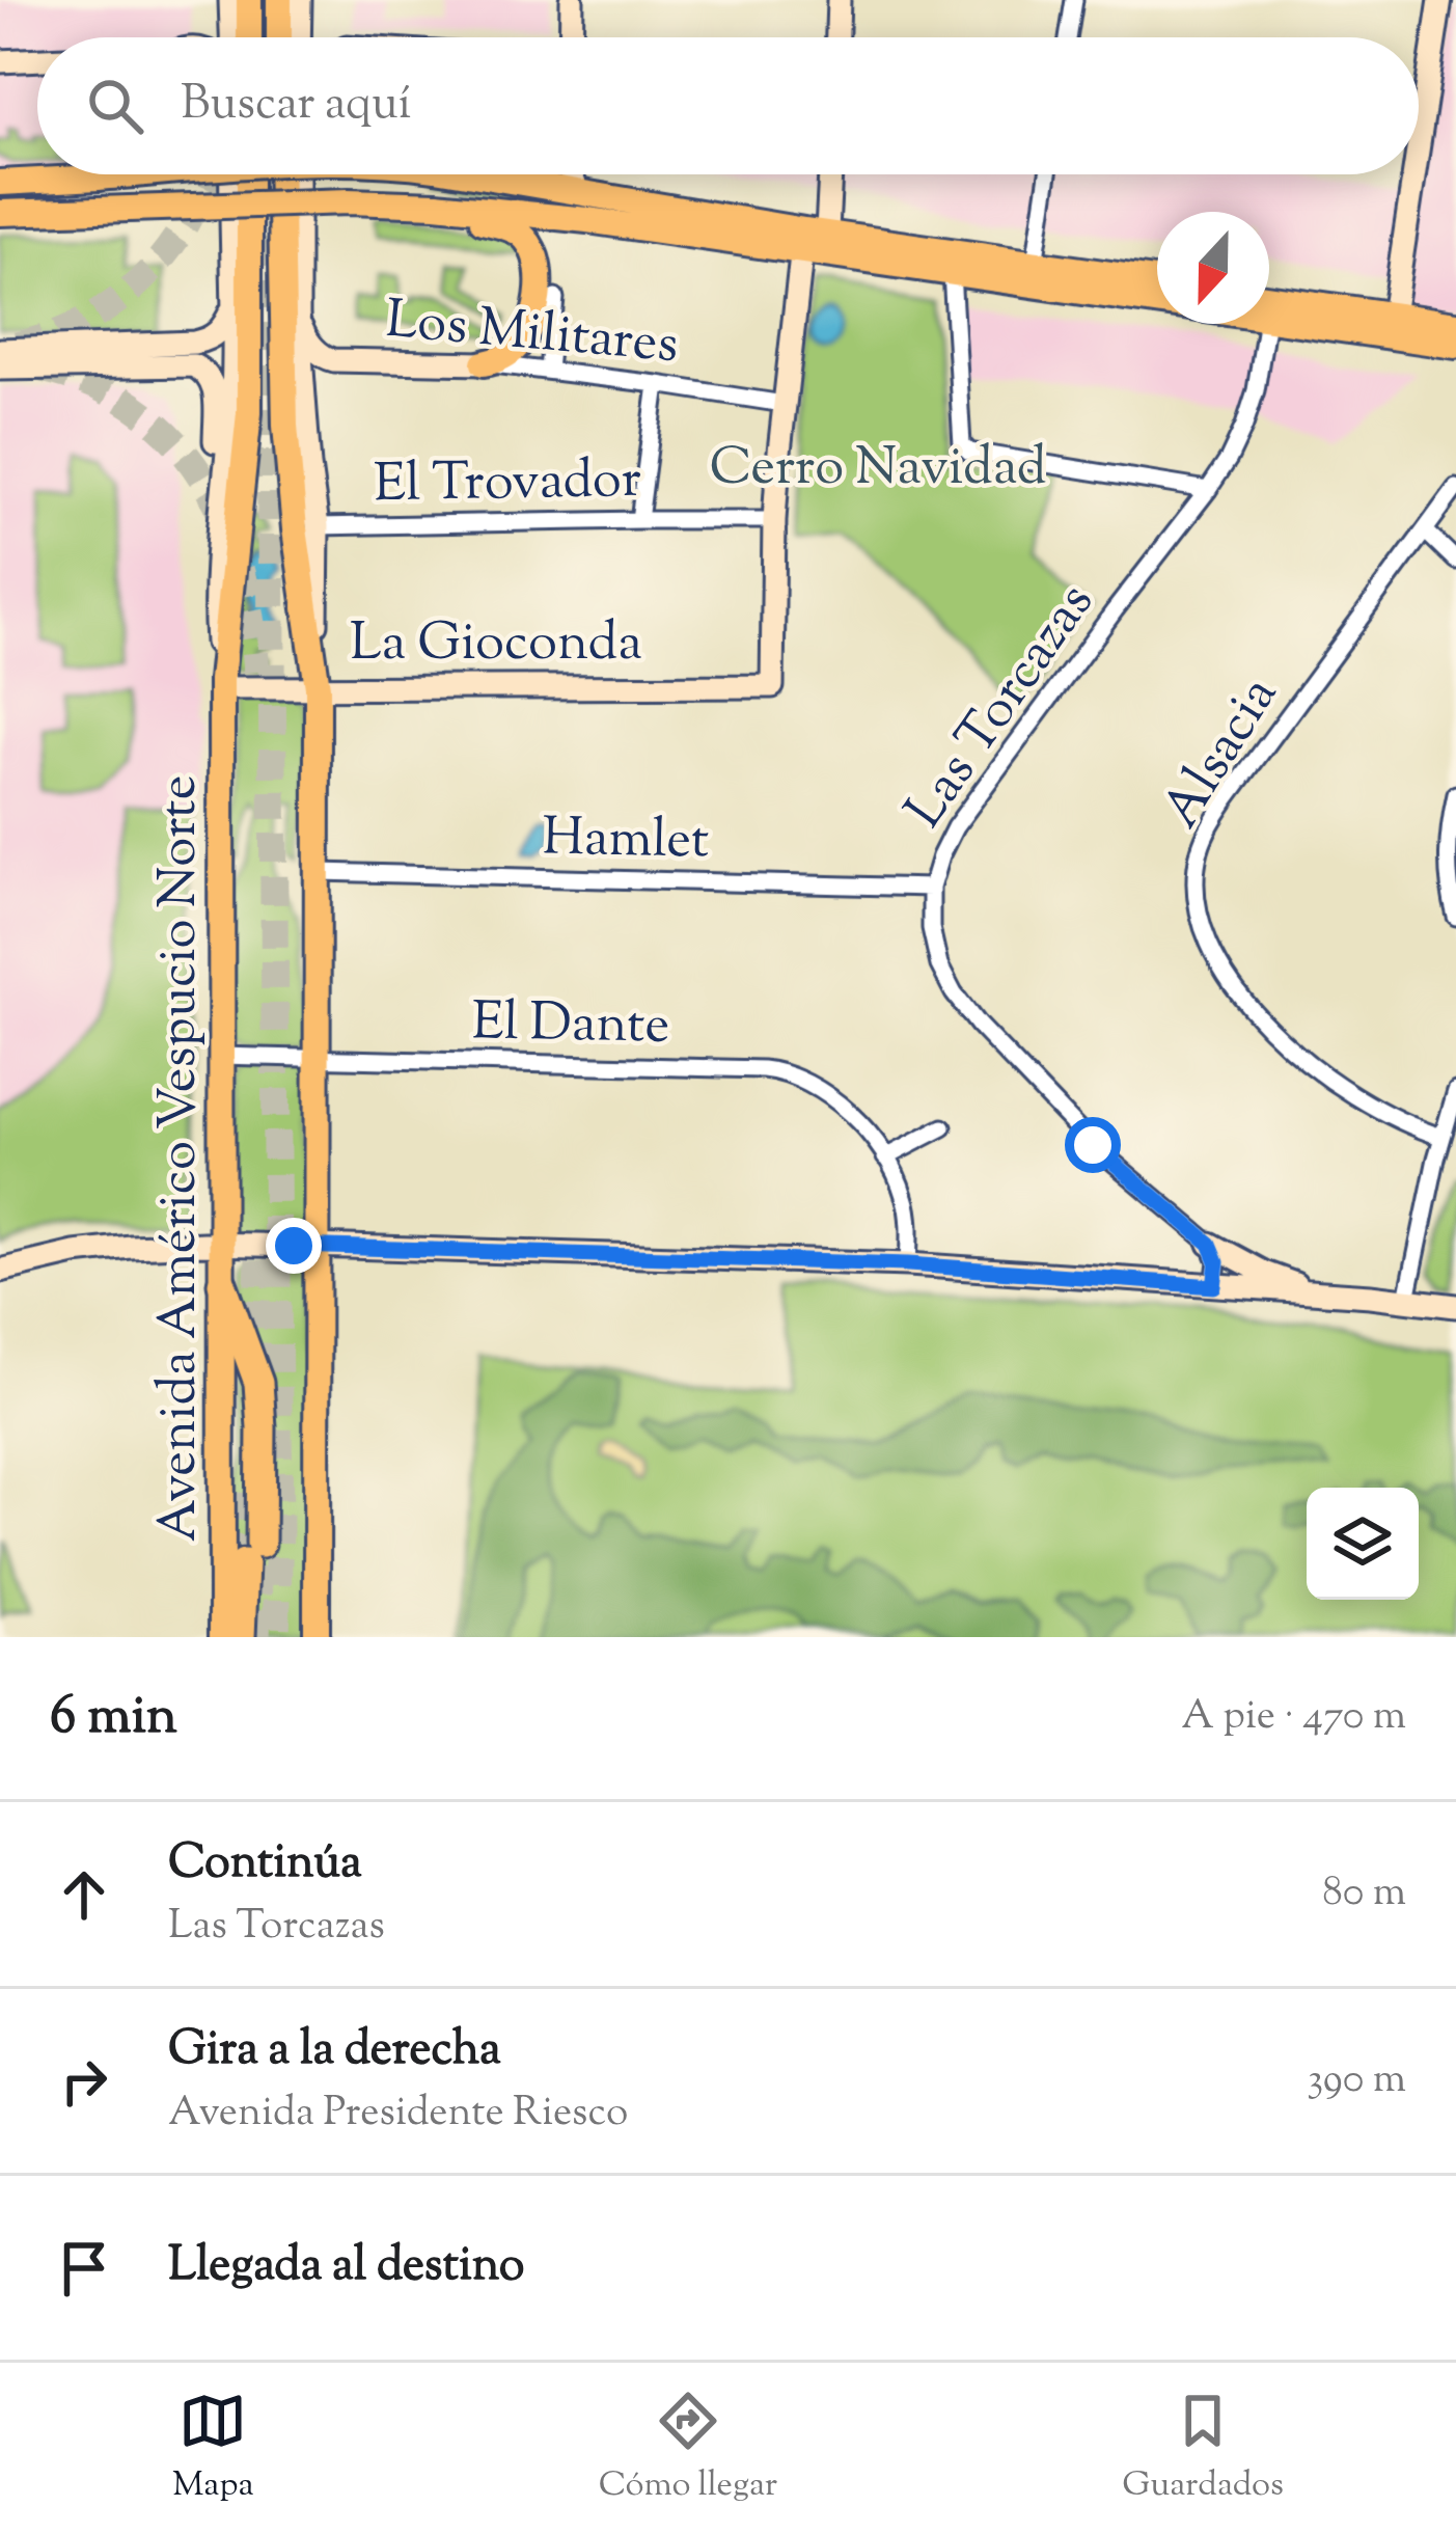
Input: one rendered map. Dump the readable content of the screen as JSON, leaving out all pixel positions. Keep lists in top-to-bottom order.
{
  "streets": {
    "main road": ["Los Militares", "La Gioconda", "Avenida Américo Vespucio Norte"],
    "street": [
      "El Trovador",
      "Las Torcazas",
      "Alsacia",
      "Hamlet",
      "El Dante"
    ]
  },
  "crossings": [
    ["El Trovador", "La Gioconda"],
    ["La Gioconda", "Avenida Américo Vespucio Norte"],
    ["Las Torcazas", "Hamlet"],
    ["El Dante", "Avenida Américo Vespucio Norte"]
  ],
  "parks": ["Cerro Navidad"],
  "north": "bottom",
  "page": {
    "search": "Buscar aquí",
    "heading": ["6 min", "A pie · 470 m"],
    "list": [
      ["Continúa", "Las Torcazas", "80 m"],
      ["Gira a la derecha", "Avenida Presidente Riesco", "390 m"],
      "Llegada al destino"
    ],
    "nav": ["Mapa", "Cómo llegar", "Guardados"]
  }
}
